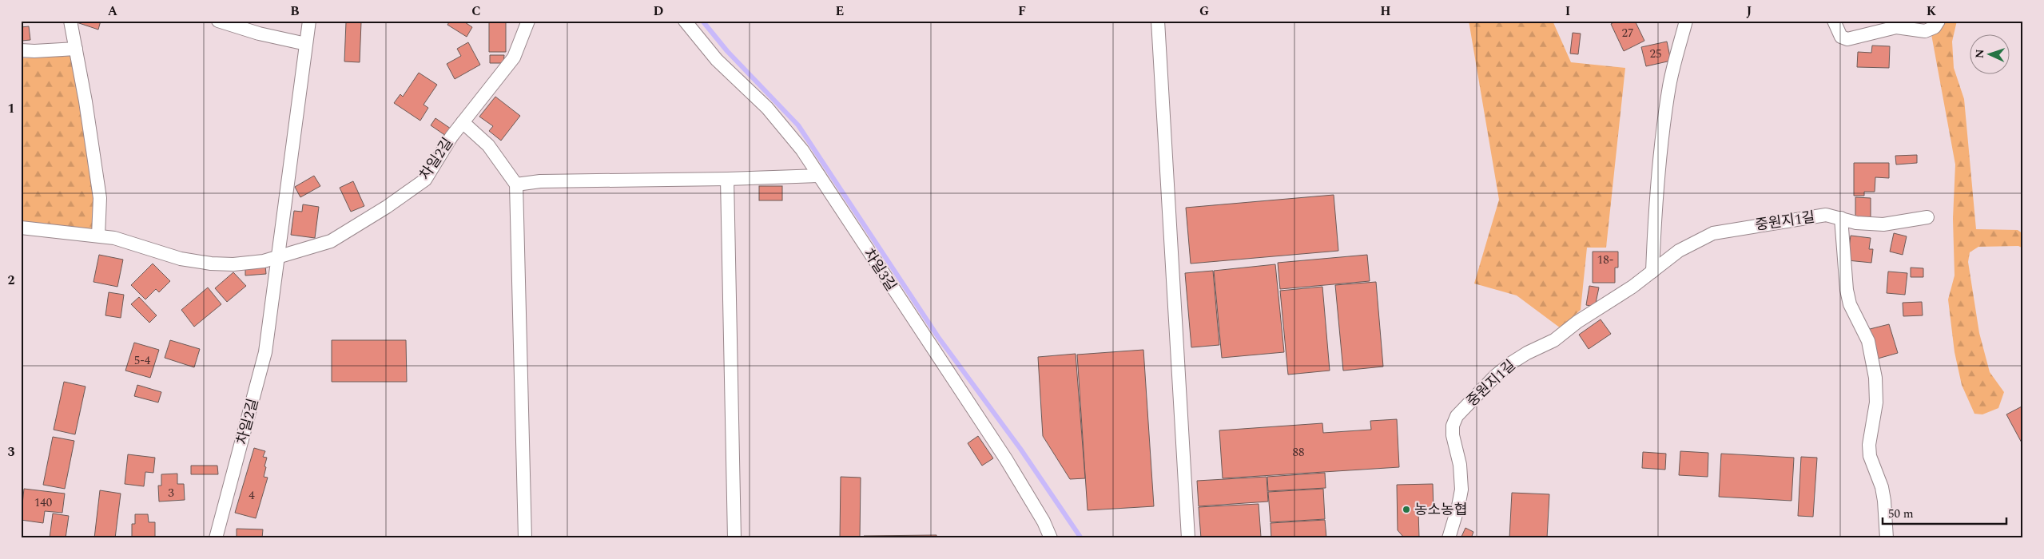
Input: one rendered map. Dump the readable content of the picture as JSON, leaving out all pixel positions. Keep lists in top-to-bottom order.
{
  "streets": {
    "street": ["차일2길", "중원지1길", "차일3길"]
  },
  "places": ["농소농협"],
  "house_numbers": [
    "27",
    "25",
    "18-",
    "5-4",
    "88",
    "3",
    "4",
    "140"
  ],
  "scale_bar": "50 m",
  "north": "left",
  "grid": {
    "columns": [
      "A",
      "B",
      "C",
      "D",
      "E",
      "F",
      "G",
      "H",
      "I",
      "J",
      "K"
    ],
    "rows": ["1", "2", "3"]
  }
}
